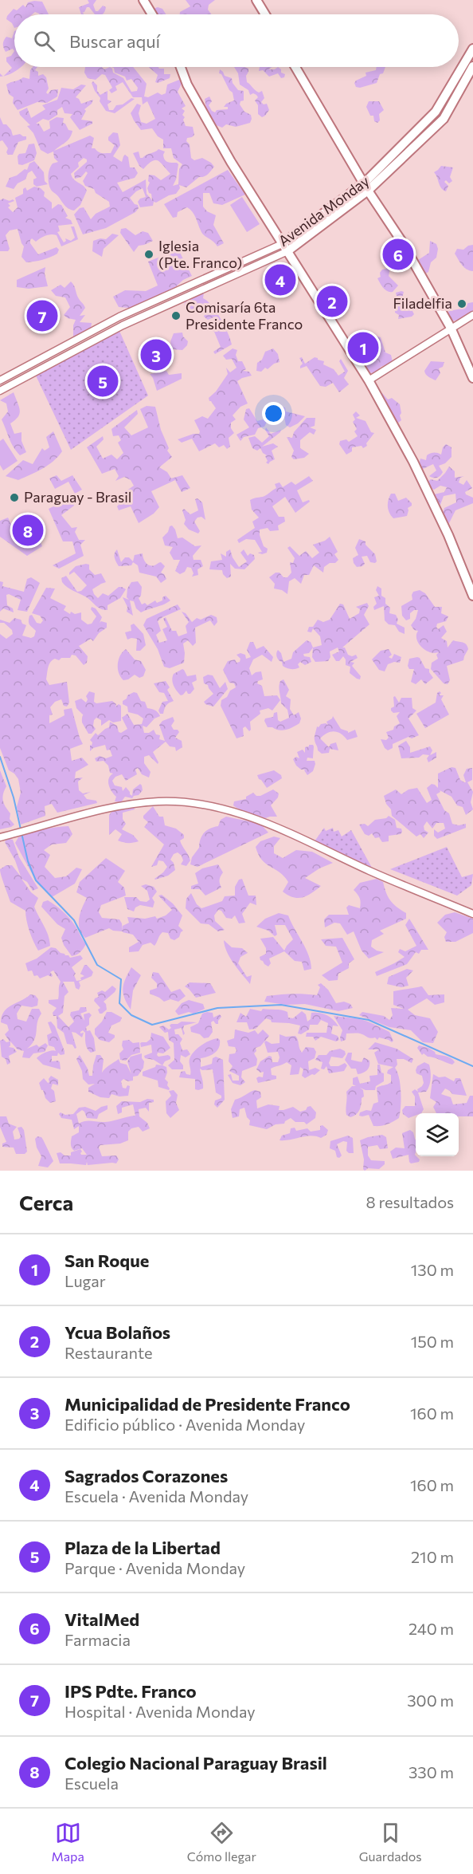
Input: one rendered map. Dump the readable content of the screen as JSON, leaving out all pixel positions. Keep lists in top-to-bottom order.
{
  "streets": {
    "main road": ["Avenida Monday"]
  },
  "places": [
    "Iglesia (Pte. Franco)",
    "Filadelfia",
    "Comisaría 6ta Presidente Franco",
    "Paraguay - Brasil"
  ],
  "page": {
    "search": "Buscar aquí",
    "pins": [
      "6",
      "4",
      "2",
      "7",
      "1",
      "3",
      "5",
      "8"
    ],
    "heading": ["Cerca", "8 resultados"],
    "list": [
      {
        "mark": "1",
        "name": "San Roque",
        "note": "Lugar",
        "value": "130 m"
      },
      {
        "mark": "2",
        "name": "Ycua Bolaños",
        "note": "Restaurante",
        "value": "150 m"
      },
      {
        "mark": "3",
        "name": "Municipalidad de Presidente Franco",
        "note": "Edificio público · Avenida Monday",
        "value": "160 m"
      },
      {
        "mark": "4",
        "name": "Sagrados Corazones",
        "note": "Escuela · Avenida Monday",
        "value": "160 m"
      },
      {
        "mark": "5",
        "name": "Plaza de la Libertad",
        "note": "Parque · Avenida Monday",
        "value": "210 m"
      },
      {
        "mark": "6",
        "name": "VitalMed",
        "note": "Farmacia",
        "value": "240 m"
      },
      {
        "mark": "7",
        "name": "IPS Pdte. Franco",
        "note": "Hospital · Avenida Monday",
        "value": "300 m"
      },
      {
        "mark": "8",
        "name": "Colegio Nacional Paraguay Brasil",
        "note": "Escuela",
        "value": "330 m"
      }
    ],
    "nav": ["Mapa", "Cómo llegar", "Guardados"]
  }
}
